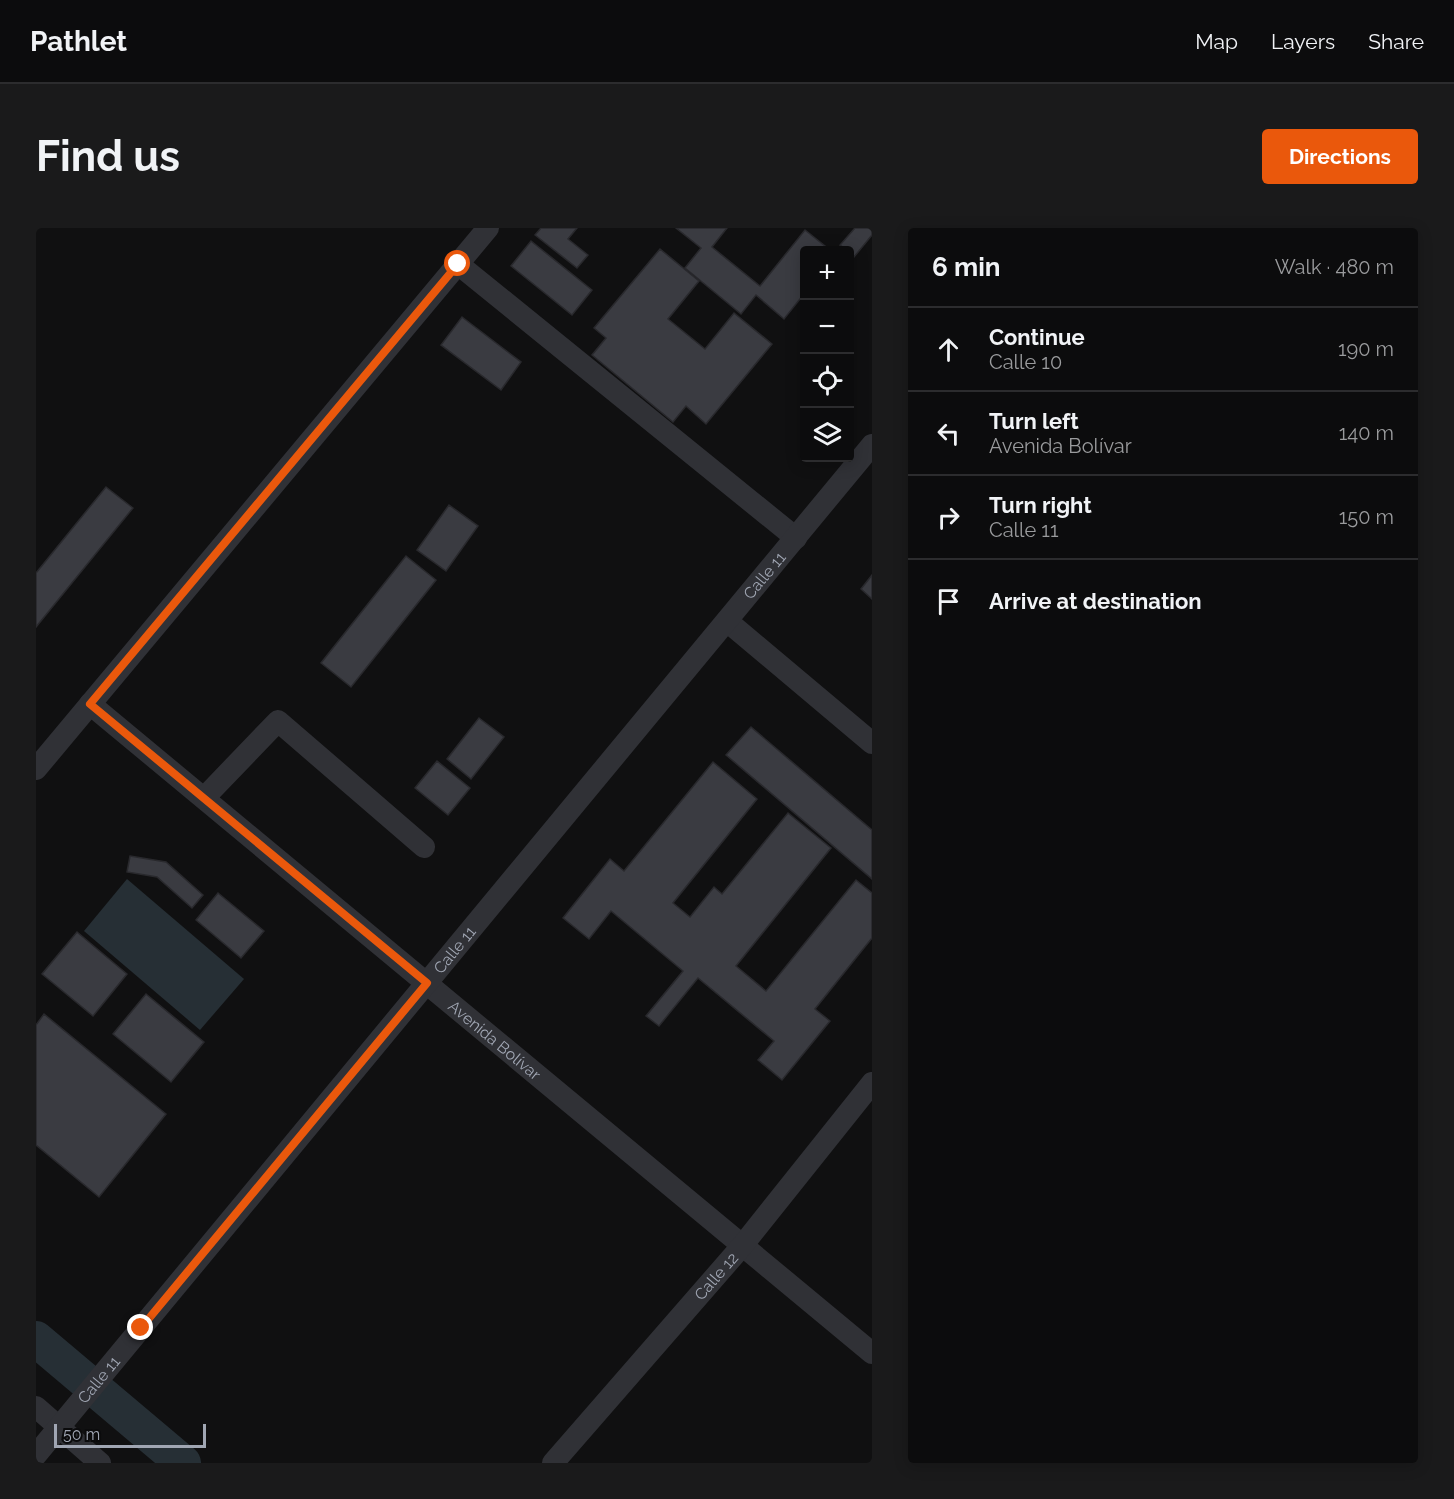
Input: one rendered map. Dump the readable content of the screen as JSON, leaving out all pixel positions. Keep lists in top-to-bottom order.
{
  "streets": {
    "street": ["Calle 11", "Avenida Bolívar", "Calle 12"]
  },
  "crossings": [
    ["Calle 11", "Avenida Bolívar"],
    ["Avenida Bolívar", "Calle 12"]
  ],
  "scale_bar": "50 m",
  "page": {
    "header": "Pathlet",
    "nav": ["Map", "Layers", "Share"],
    "buttons": "Directions",
    "title": "Find us",
    "heading": ["6 min", "Walk · 480 m"],
    "map_buttons": ["+", "−"],
    "list": [
      ["Continue", "Calle 10", "190 m"],
      ["Turn left", "Avenida Bolívar", "140 m"],
      ["Turn right", "Calle 11", "150 m"],
      "Arrive at destination"
    ],
    "scale": "50 m"
  }
}
